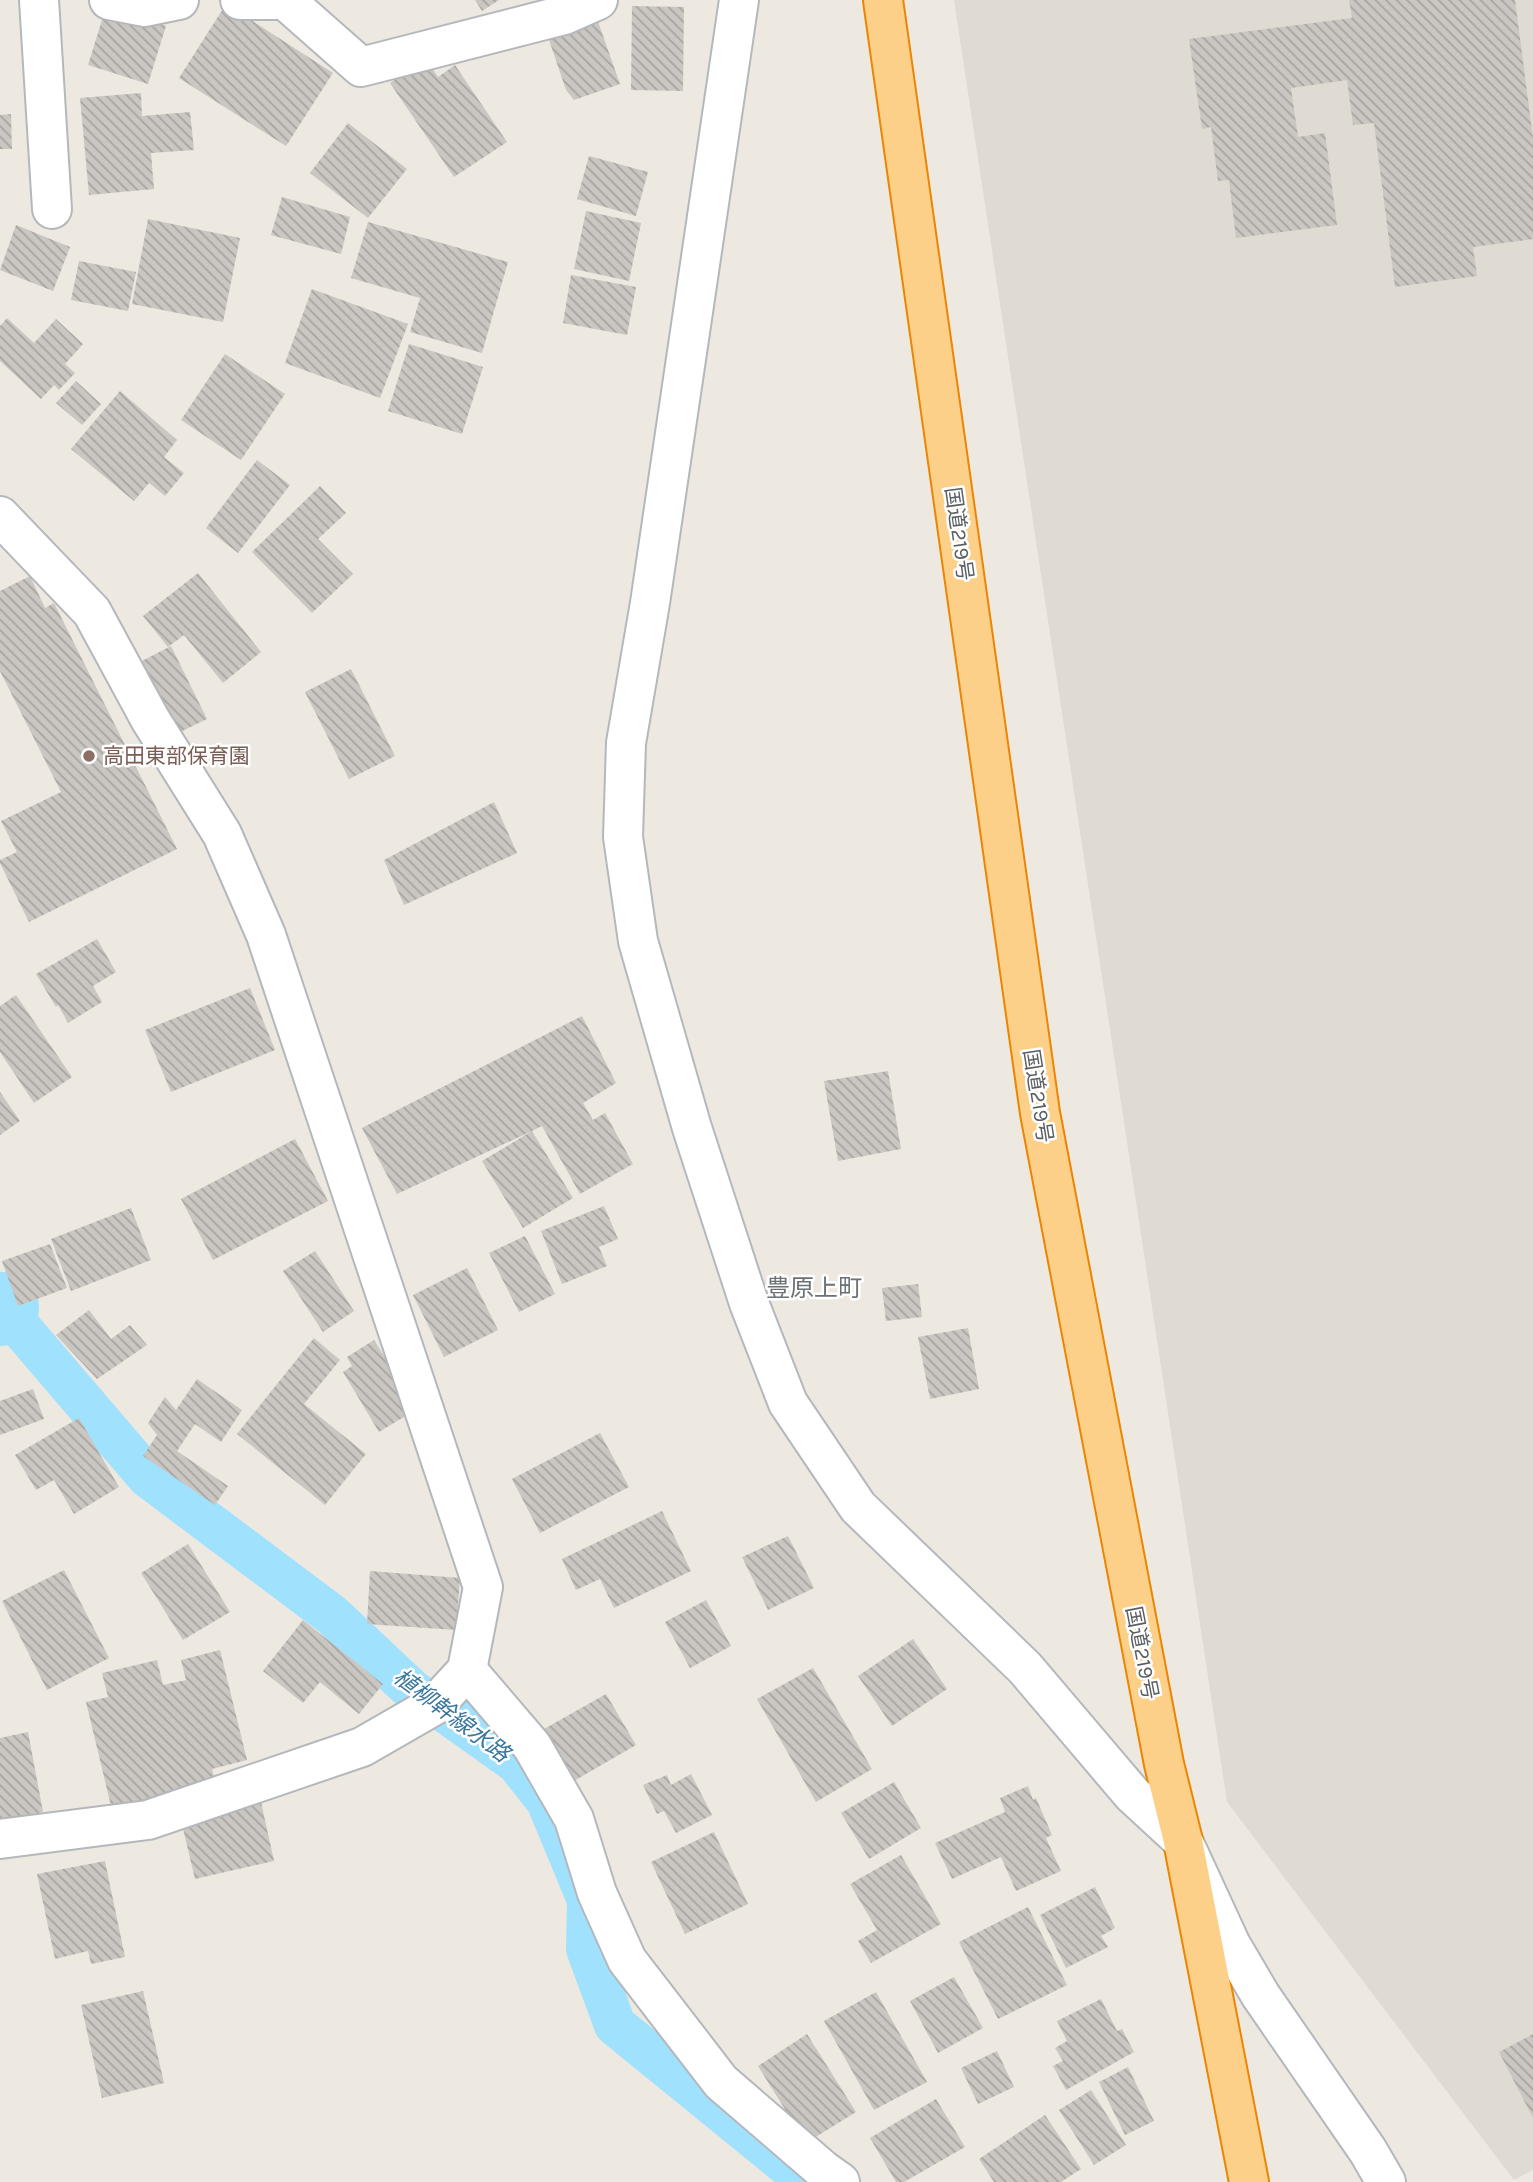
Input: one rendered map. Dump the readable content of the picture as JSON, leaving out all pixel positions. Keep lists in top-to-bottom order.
{
  "streets": {
    "highway": ["国道219号"]
  },
  "districts": ["豊原上町"],
  "water": ["植柳幹線水路"],
  "places": ["高田東部保育園"]
}
